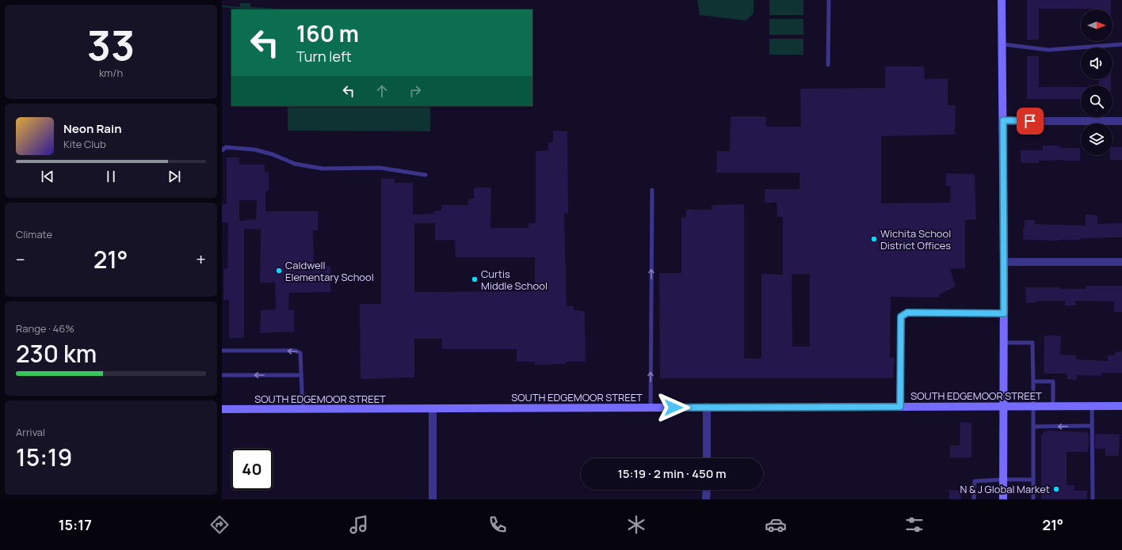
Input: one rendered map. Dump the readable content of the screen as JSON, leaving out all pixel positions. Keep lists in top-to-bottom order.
{
  "streets": {
    "street": ["SOUTH EDGEMOOR STREET"]
  },
  "places": [
    "Wichita School District Offices",
    "Caldwell Elementary School",
    "Curtis Middle School",
    "N & J Global Market"
  ],
  "north": "right",
  "page": {
    "tile": [
      ["33", "km/h"],
      "Climate",
      ["Range · 46%", "230 km"],
      ["Arrival", "15:19"]
    ],
    "turn": ["160 m", "Turn left"],
    "song": ["Neon Rain", "Kite Club"],
    "heat": ["−", "21°", "+"],
    "limit": "40",
    "trip": "15:19 · 2 min · 450 m",
    "tabs": ["15:17", "21°"]
  }
}
